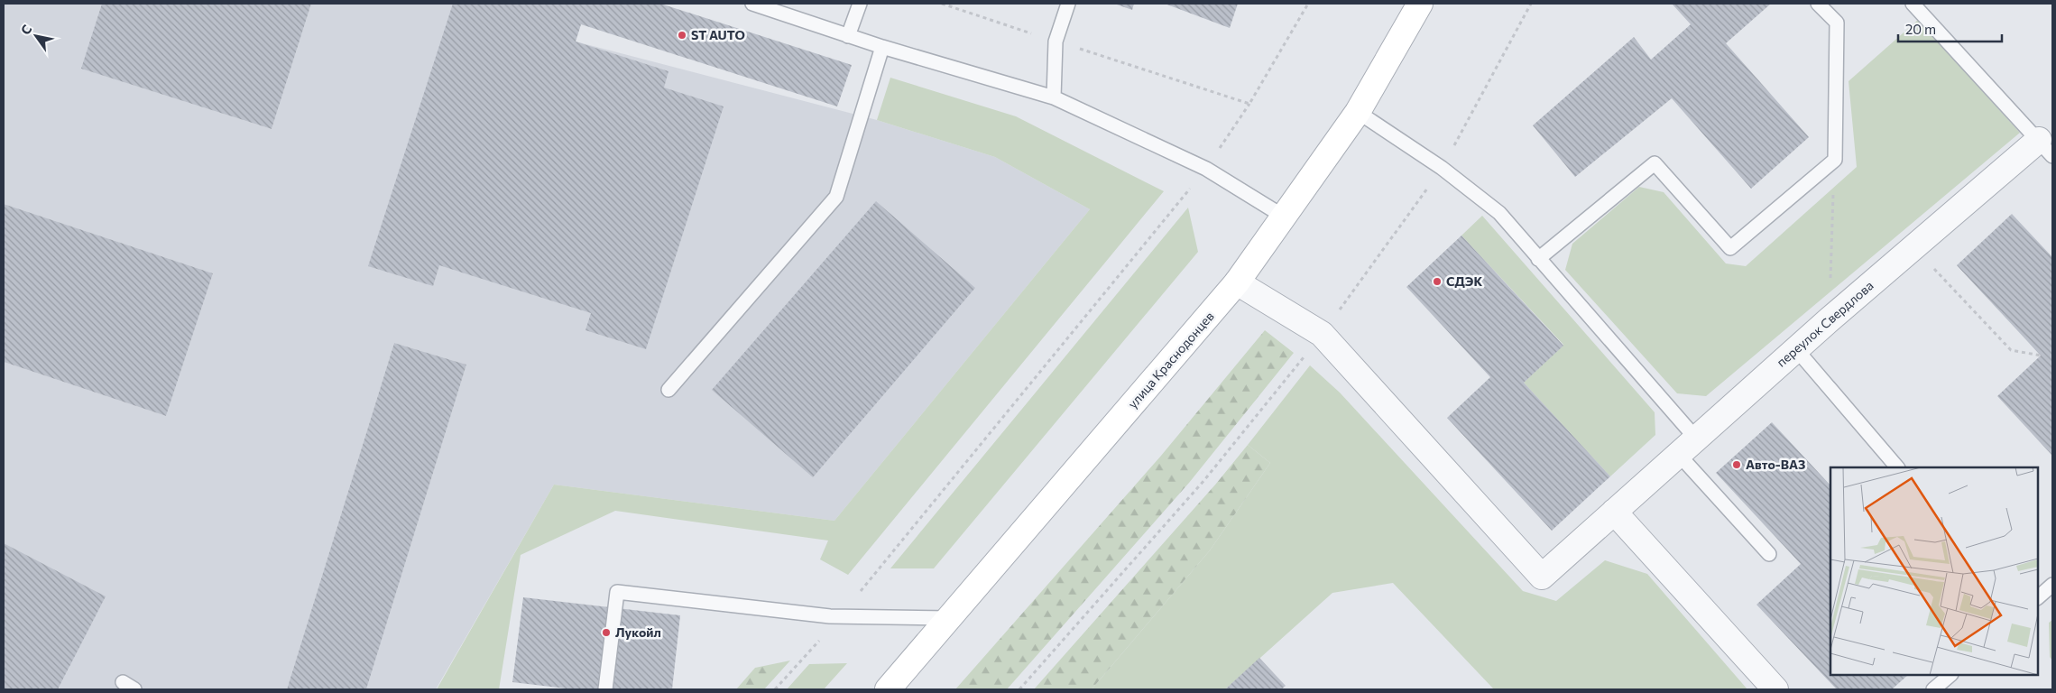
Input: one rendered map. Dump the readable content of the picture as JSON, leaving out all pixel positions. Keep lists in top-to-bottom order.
{
  "streets": {
    "main road": ["улица Краснодонцев"],
    "street": ["переулок Свердлова"]
  },
  "places": [
    "ST AUTO",
    "СДЭК",
    "Авто-ВАЗ",
    "Лукойл"
  ],
  "scale_bar": "20 m",
  "north": "top left"
}
